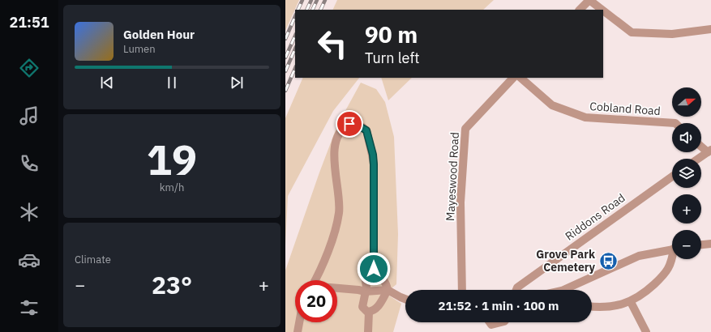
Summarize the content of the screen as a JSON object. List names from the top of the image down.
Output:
{
  "streets": {
    "street": ["Cobland Road", "Mayeswood Road", "Riddons Road"]
  },
  "places": {
    "bus stop": ["Grove Park Cemetery"]
  },
  "north": "right",
  "page": {
    "tabs": "21:51",
    "turn": ["90 m", "Turn left"],
    "song": ["Golden Hour", "Lumen"],
    "map_buttons": ["+", "−"],
    "tile": [
      ["19", "km/h"],
      "Climate"
    ],
    "heat": ["−", "23°", "+"],
    "limit": "20",
    "trip": "21:52 · 1 min · 100 m"
  }
}
